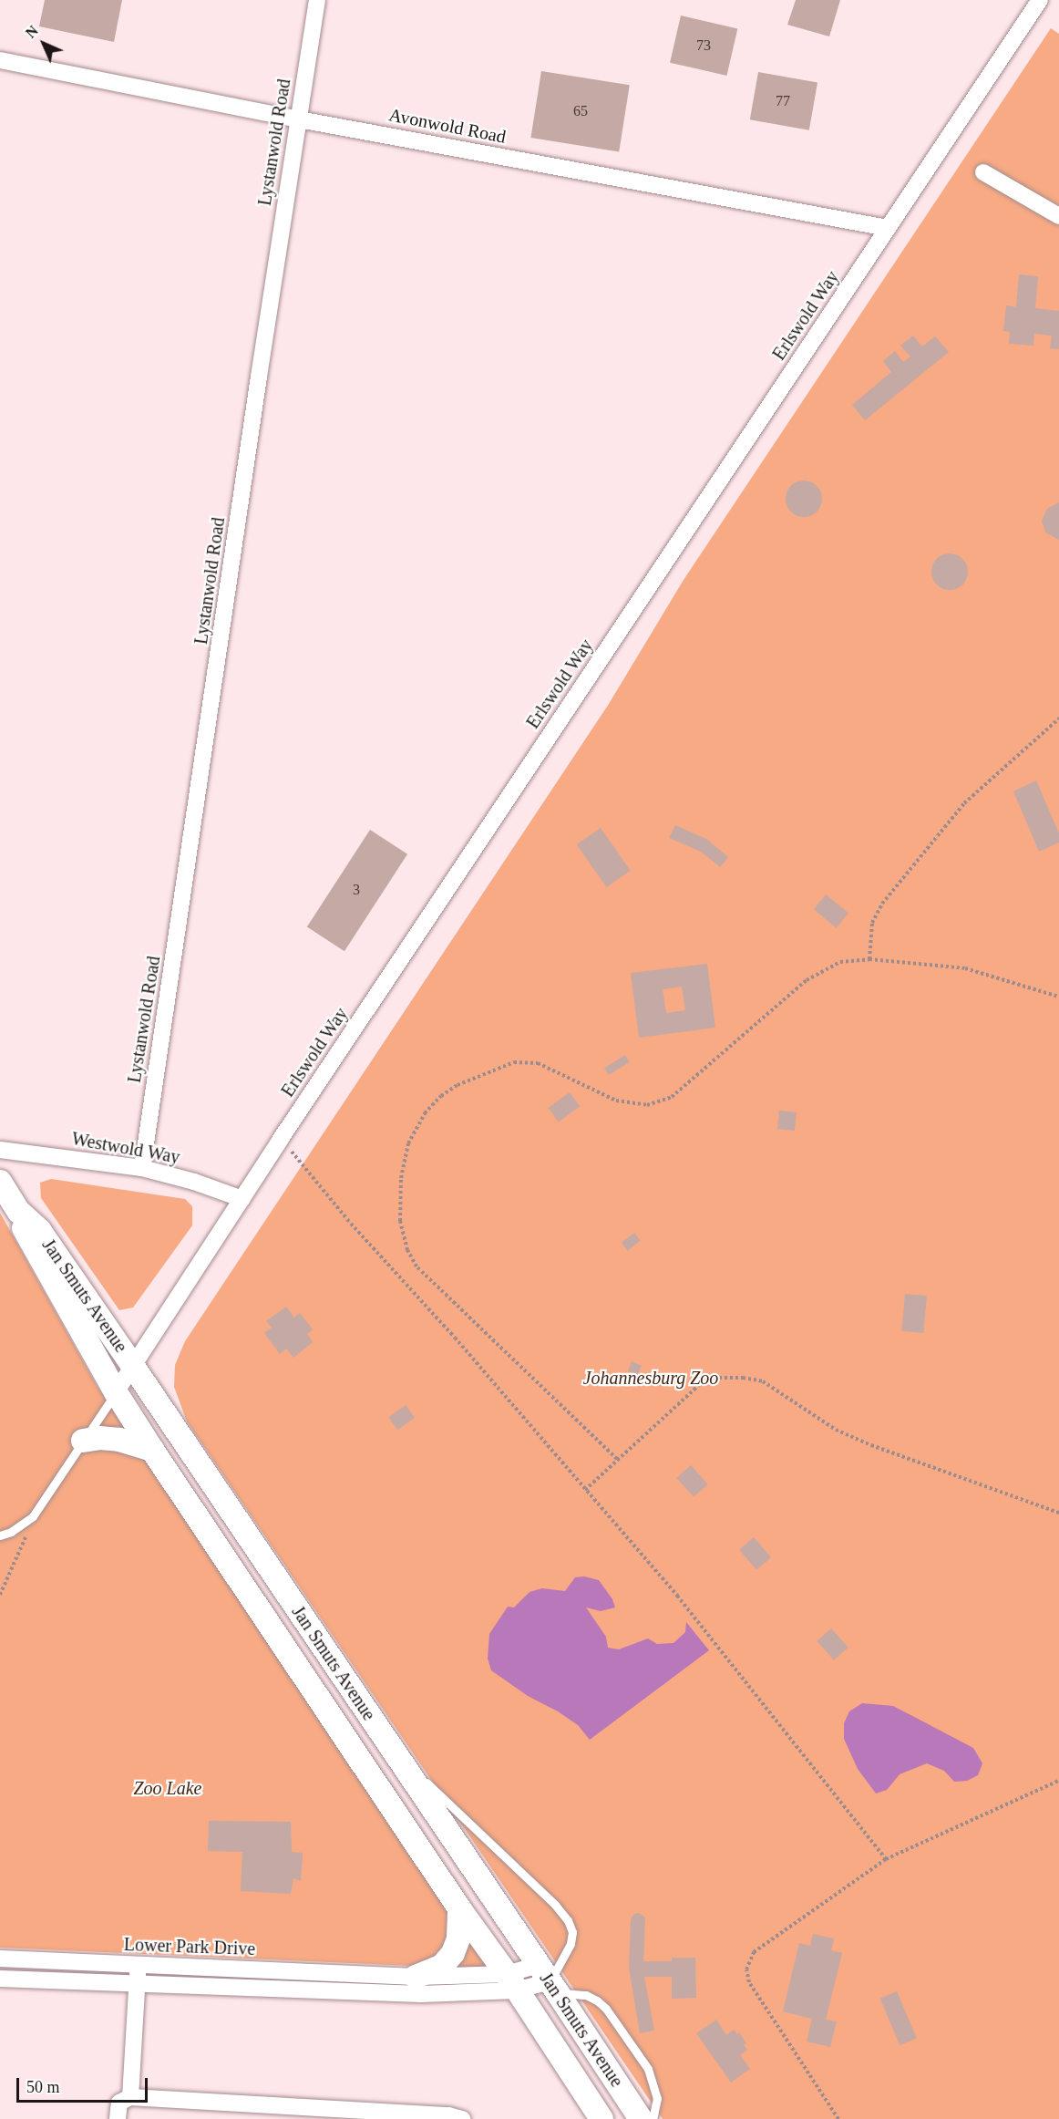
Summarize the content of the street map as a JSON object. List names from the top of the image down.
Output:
{
  "streets": {
    "main road": ["Jan Smuts Avenue"],
    "street": [
      "Avonwold Road",
      "Lystanwold Road",
      "Erlswold Way",
      "Westwold Way",
      "Lower Park Drive"
    ]
  },
  "crossings": [
    ["Avonwold Road", "Lystanwold Road"],
    ["Avonwold Road", "Erlswold Way"],
    ["Lystanwold Road", "Westwold Way"],
    ["Erlswold Way", "Westwold Way"],
    ["Erlswold Way", "Jan Smuts Avenue"],
    ["Jan Smuts Avenue", "Lower Park Drive"]
  ],
  "parks": ["Johannesburg Zoo", "Zoo Lake"],
  "house_numbers": [
    "73",
    "77",
    "65",
    "3"
  ],
  "scale_bar": "50 m",
  "north": "top left"
}
